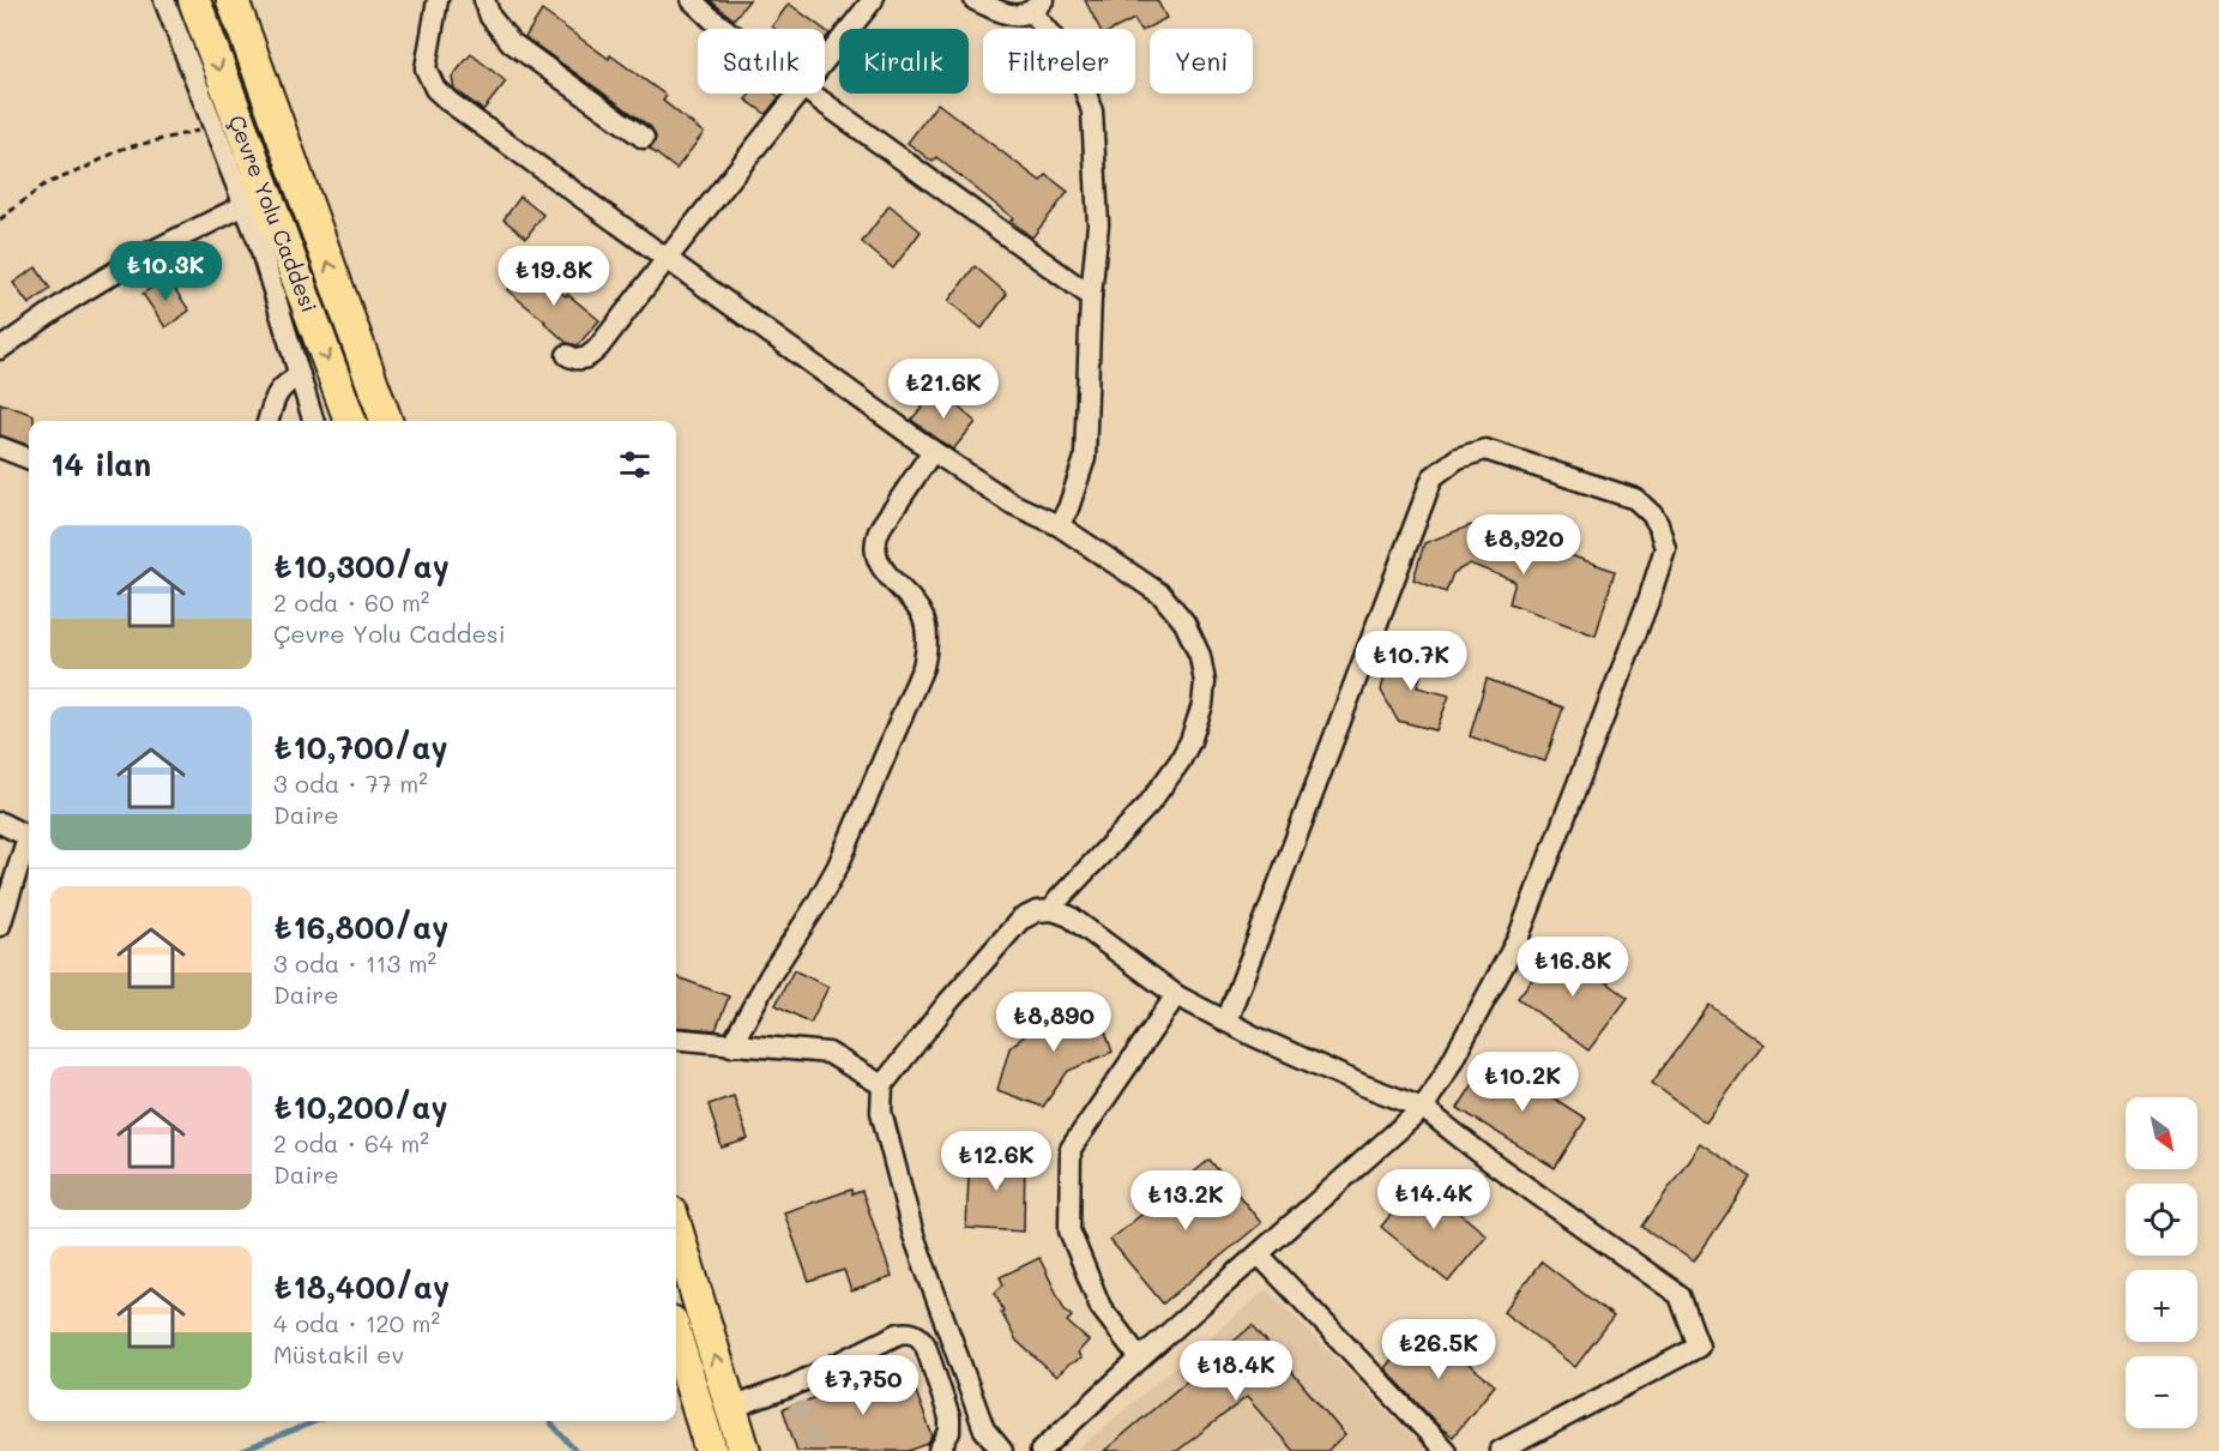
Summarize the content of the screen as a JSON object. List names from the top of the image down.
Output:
{
  "streets": {
    "highway": ["Çevre Yolu Caddesi"]
  },
  "north": "bottom right",
  "page": {
    "chip": [
      "Satılık",
      "Kiralık",
      "Filtreler",
      "Yeni"
    ],
    "price": [
      "₺10.3K",
      "₺19.8K",
      "₺21.6K",
      "₺8,920",
      "₺10.7K",
      "₺16.8K",
      "₺8,890",
      "₺10.2K",
      "₺12.6K",
      "₺14.4K",
      "₺13.2K",
      "₺26.5K",
      "₺18.4K",
      "₺7,750"
    ],
    "heading": "14 ilan",
    "list": [
      {
        "name": "₺10,300/ay",
        "note": "2 oda · 60 m² · Çevre Yolu Caddesi"
      },
      {
        "name": "₺10,700/ay",
        "note": "3 oda · 77 m² · Daire"
      },
      {
        "name": "₺16,800/ay",
        "note": "3 oda · 113 m² · Daire"
      },
      {
        "name": "₺10,200/ay",
        "note": "2 oda · 64 m² · Daire"
      },
      {
        "name": "₺18,400/ay",
        "note": "4 oda · 120 m² · Müstakil ev"
      }
    ],
    "map_buttons": ["+", "−"]
  }
}
